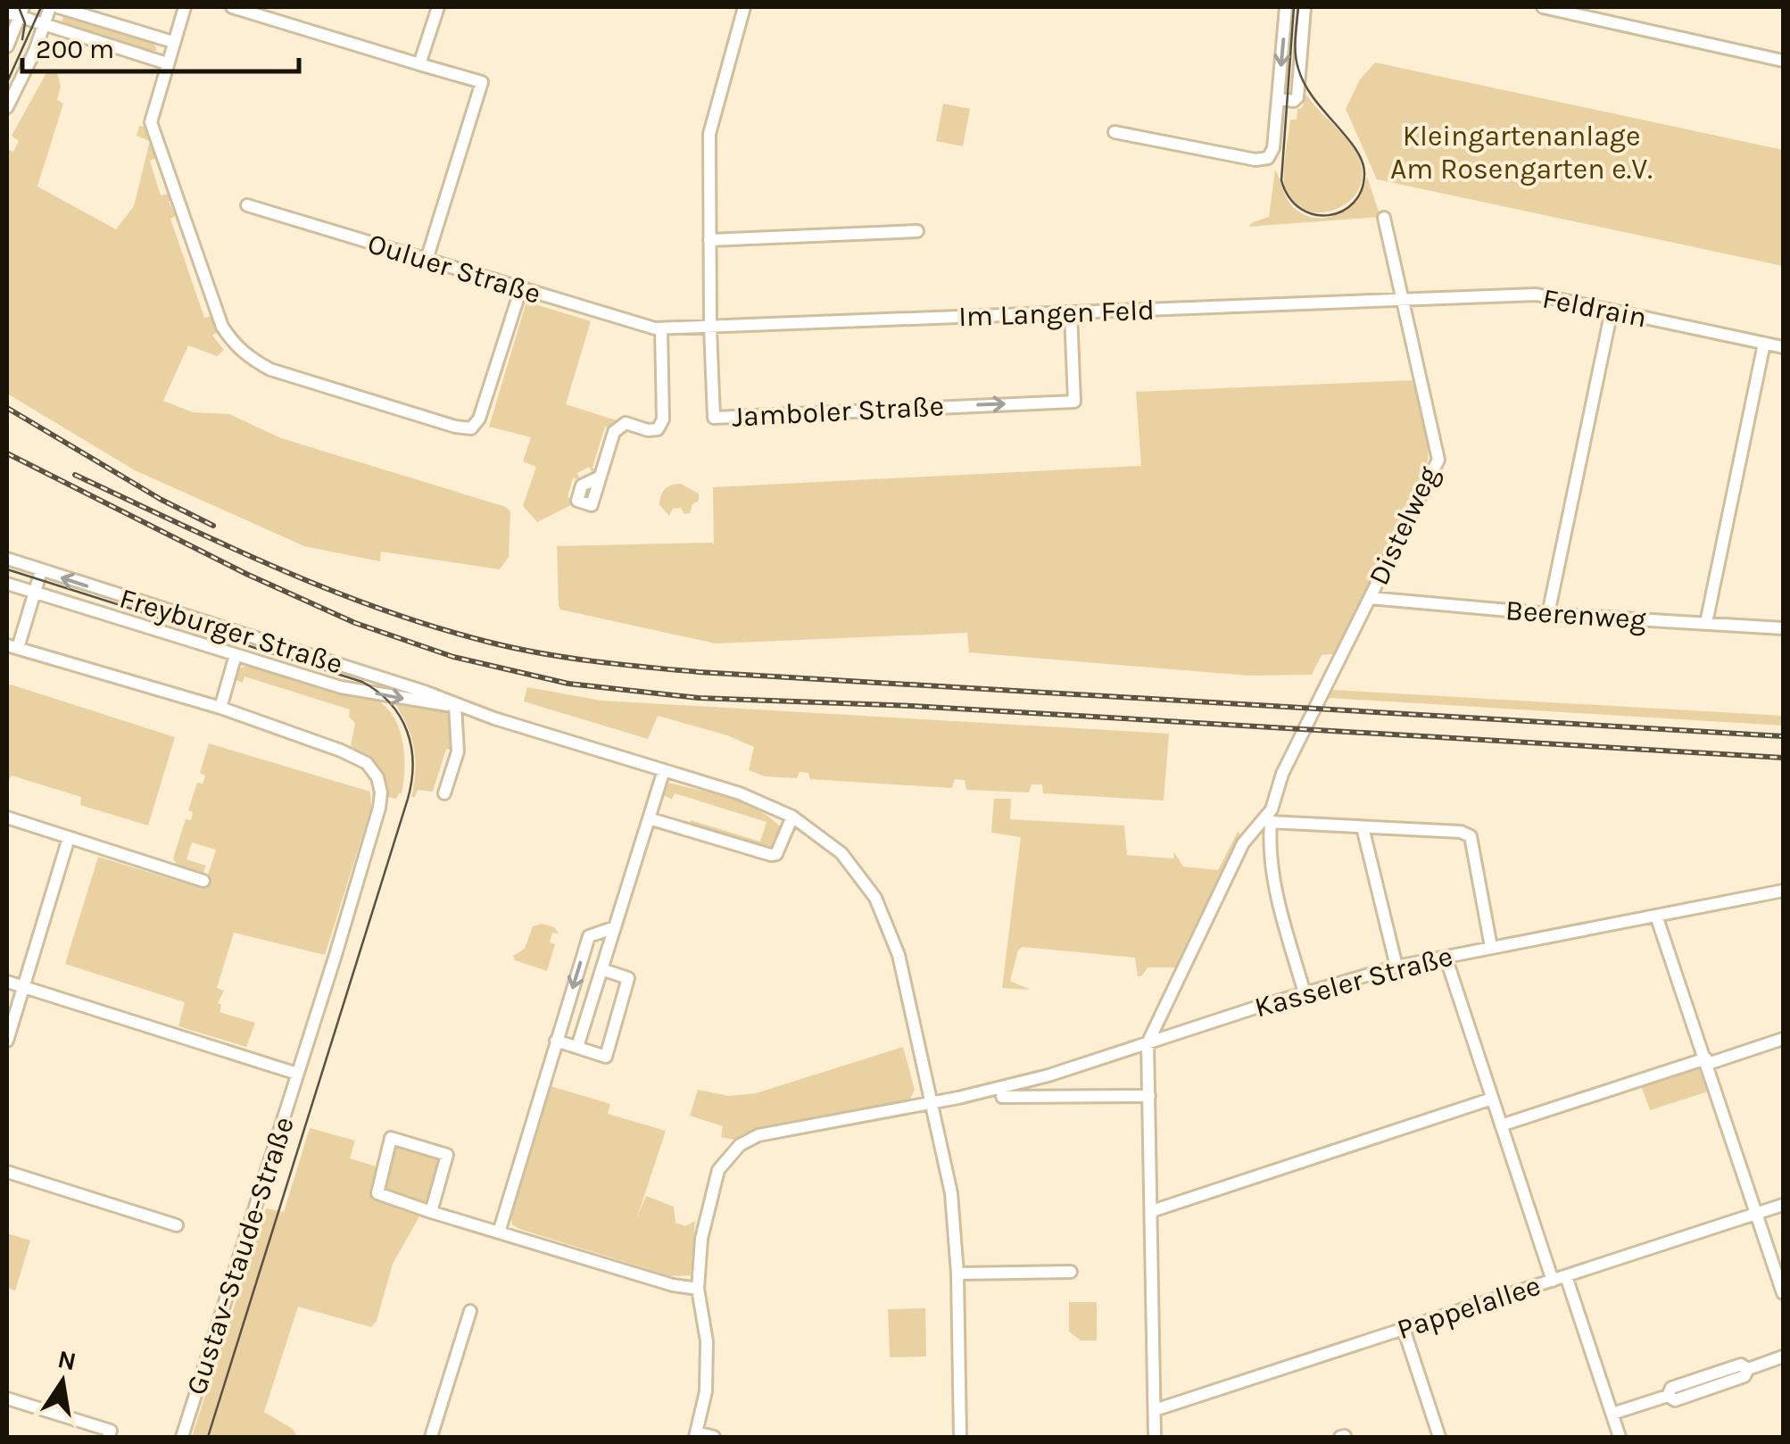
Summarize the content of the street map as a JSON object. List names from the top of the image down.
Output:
{
  "streets": {
    "street": [
      "Ouluer Straße",
      "Feldrain",
      "Im Langen Feld",
      "Jamboler Straße",
      "Distelweg",
      "Beerenweg",
      "Freyburger Straße",
      "Kasseler Straße",
      "Gustav-Staude-Straße",
      "Pappelallee"
    ]
  },
  "crossings": [
    ["Ouluer Straße", "Im Langen Feld"],
    ["Ouluer Straße", "Jamboler Straße"],
    ["Feldrain", "Im Langen Feld"],
    ["Feldrain", "Distelweg"],
    ["Im Langen Feld", "Jamboler Straße"],
    ["Im Langen Feld", "Distelweg"],
    ["Distelweg", "Beerenweg"],
    ["Freyburger Straße", "Kasseler Straße"]
  ],
  "parks": ["Kleingartenanlage Am Rosengarten e.V."],
  "scale_bar": "200 m",
  "north": "top"
}
